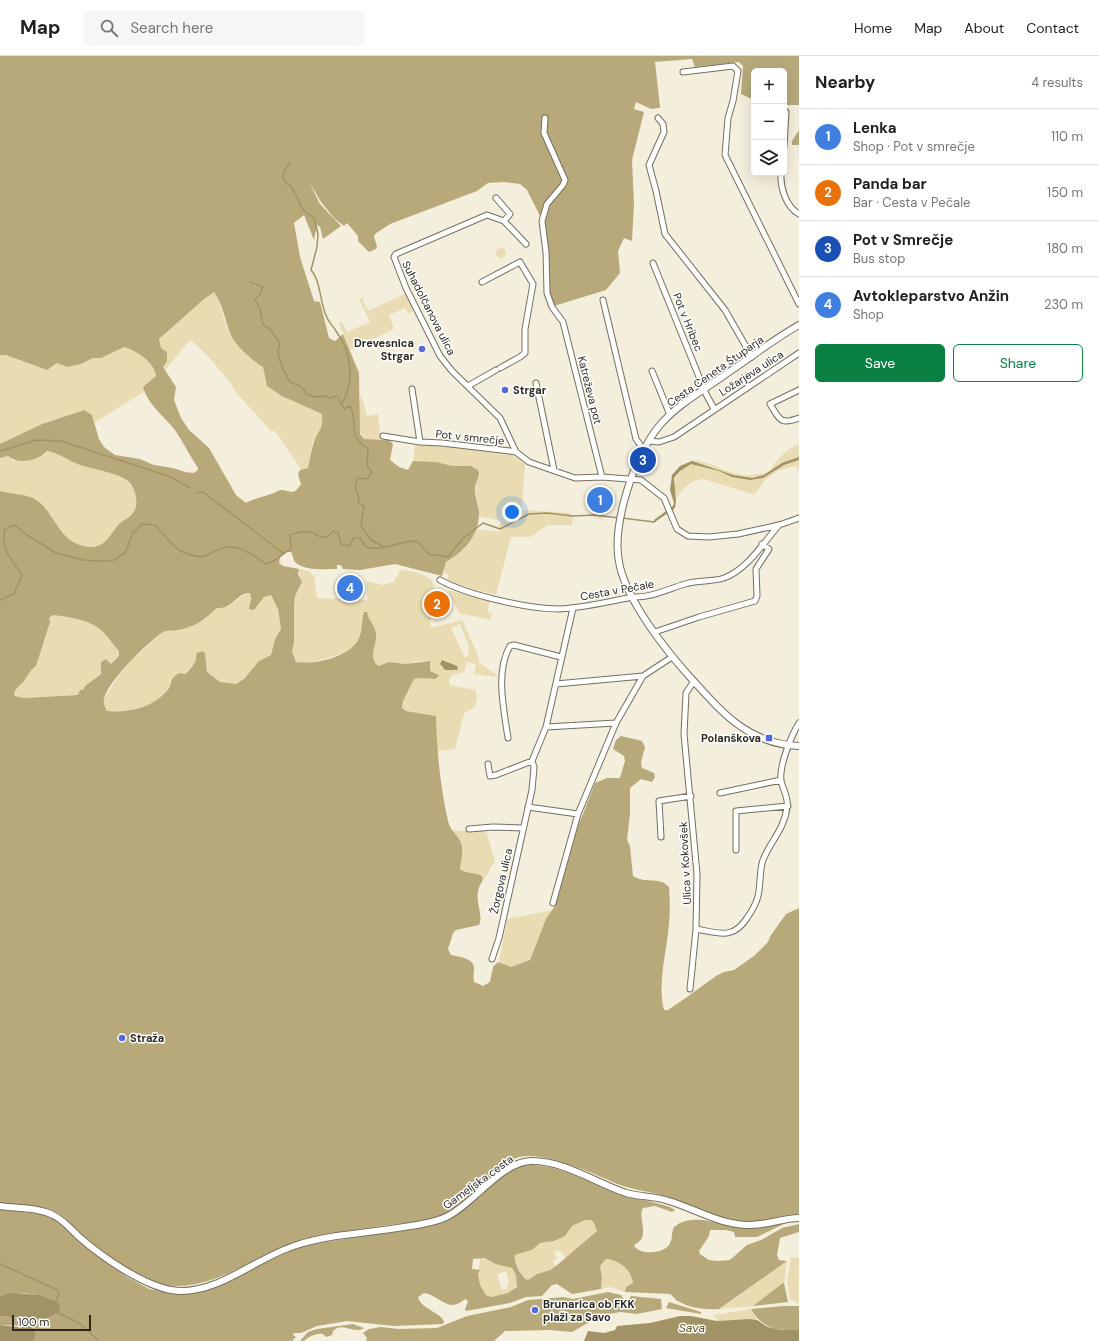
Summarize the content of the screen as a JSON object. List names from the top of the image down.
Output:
{
  "streets": {
    "street": [
      "Suhadolčanova ulica",
      "Pot v Hribec",
      "Cesta Ceneta Štuparja",
      "Ložarjeva ulica",
      "Katreževa pot",
      "Pot v smrečje",
      "Cesta v Pečale",
      "Ulica v Kokovšek",
      "Žorgova ulica",
      "Gameljska cesta"
    ]
  },
  "crossings": [
    ["Suhadolčanova ulica", "Pot v smrečje"],
    ["Pot v Hribec", "Cesta Ceneta Štuparja"],
    ["Pot v Hribec", "Ložarjeva ulica"],
    ["Cesta Ceneta Štuparja", "Pot v smrečje"],
    ["Cesta Ceneta Štuparja", "Cesta v Pečale"],
    ["Cesta Ceneta Štuparja", "Ulica v Kokovšek"],
    ["Katreževa pot", "Pot v smrečje"],
    ["Cesta v Pečale", "Žorgova ulica"]
  ],
  "water": ["Sava"],
  "places": {
    "other": [
      "Drevesnica Strgar",
      "Strgar",
      "Straža",
      "Brunarica ob FKK plaži za Savo"
    ],
    "transit": ["Polanškova"]
  },
  "scale_bar": "100 m",
  "page": {
    "header": "Map",
    "search": "Search here",
    "nav": [
      "Home",
      "Map",
      "About",
      "Contact"
    ],
    "heading": ["Nearby", "4 results"],
    "map_buttons": ["+", "−"],
    "list": [
      {
        "mark": "1",
        "name": "Lenka",
        "note": "Shop · Pot v smrečje",
        "value": "110 m"
      },
      {
        "mark": "2",
        "name": "Panda bar",
        "note": "Bar · Cesta v Pečale",
        "value": "150 m"
      },
      {
        "mark": "3",
        "name": "Pot v Smrečje",
        "note": "Bus stop",
        "value": "180 m"
      },
      {
        "mark": "4",
        "name": "Avtokleparstvo Anžin",
        "note": "Shop",
        "value": "230 m"
      }
    ],
    "buttons": ["Save", "Share"],
    "pins": [
      "3",
      "1",
      "4",
      "2"
    ],
    "scale": "100 m"
  }
}
